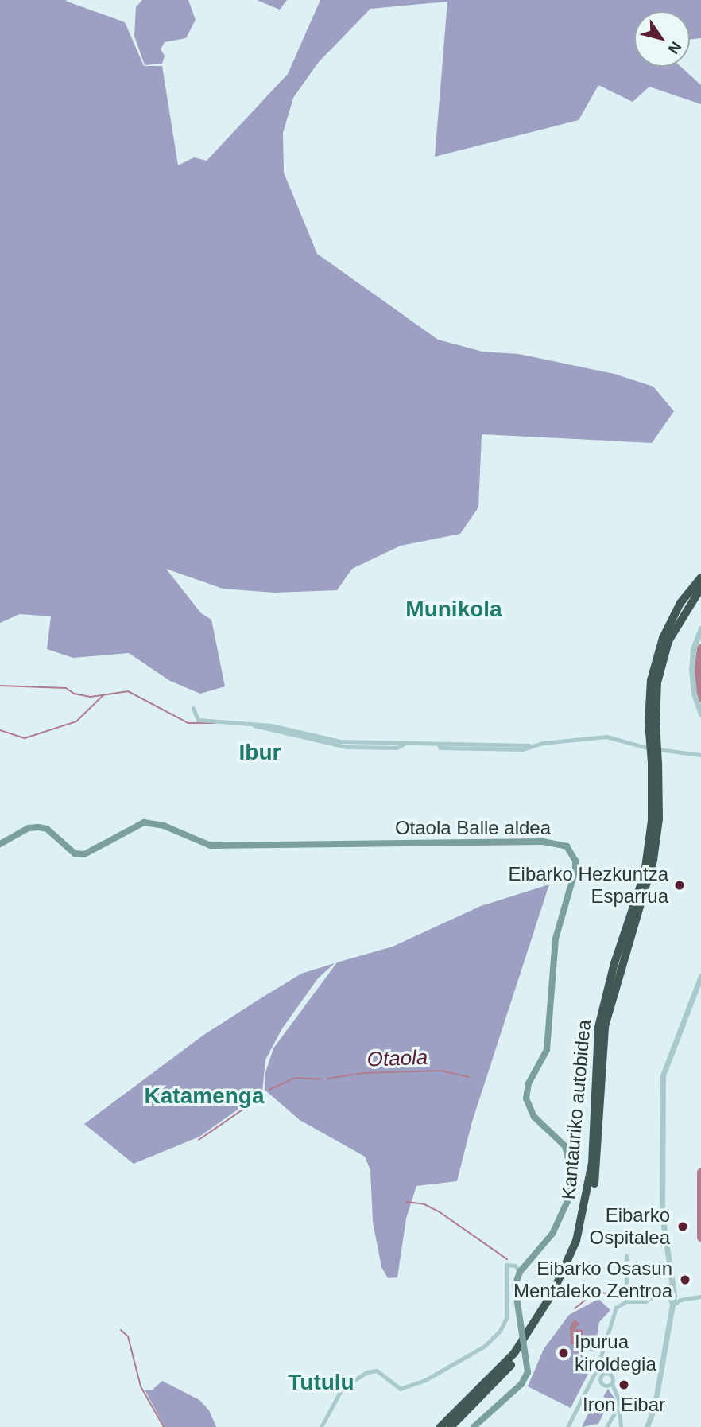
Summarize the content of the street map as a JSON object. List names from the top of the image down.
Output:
{
  "streets": {
    "highway": ["Kantauriko autobidea"],
    "main road": ["Otaola Balle aldea"]
  },
  "districts": [
    "Munikola",
    "Ibur",
    "Katamenga",
    "Tutulu"
  ],
  "water": ["Otaola"],
  "places": [
    "Eibarko Hezkuntza Esparrua",
    "Eibarko Ospitalea",
    "Eibarko Osasun Mentaleko Zentroa",
    "Ipurua kiroldegia",
    "Iron Eibar"
  ],
  "north": "bottom right"
}
